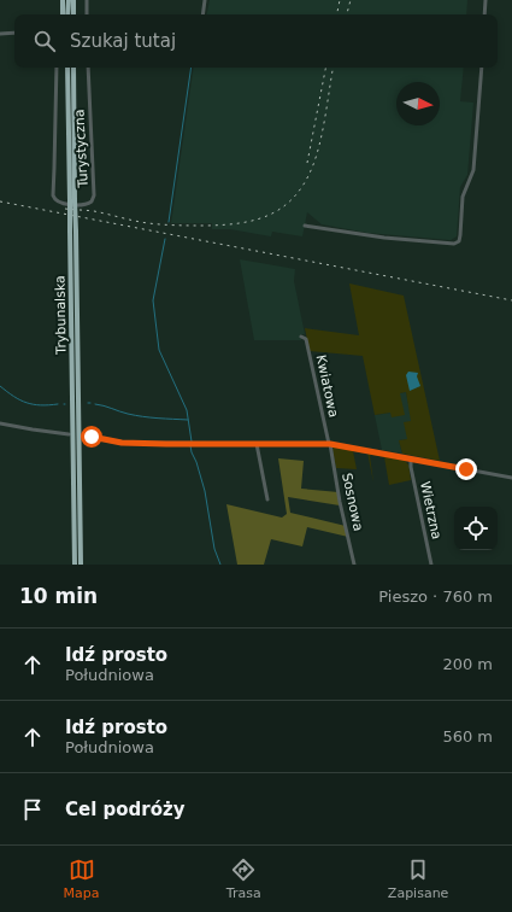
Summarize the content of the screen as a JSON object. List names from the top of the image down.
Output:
{
  "streets": {
    "highway": ["Trybunalska"],
    "street": [
      "Turystyczna",
      "Kwiatowa",
      "Sosnowa",
      "Wietrzna"
    ]
  },
  "crossings": [
    ["Kwiatowa", "Sosnowa"]
  ],
  "north": "right",
  "page": {
    "search": "Szukaj tutaj",
    "heading": ["10 min", "Pieszo · 760 m"],
    "list": [
      ["Idź prosto", "Południowa", "200 m"],
      ["Idź prosto", "Południowa", "560 m"],
      "Cel podróży"
    ],
    "nav": ["Mapa", "Trasa", "Zapisane"]
  }
}
